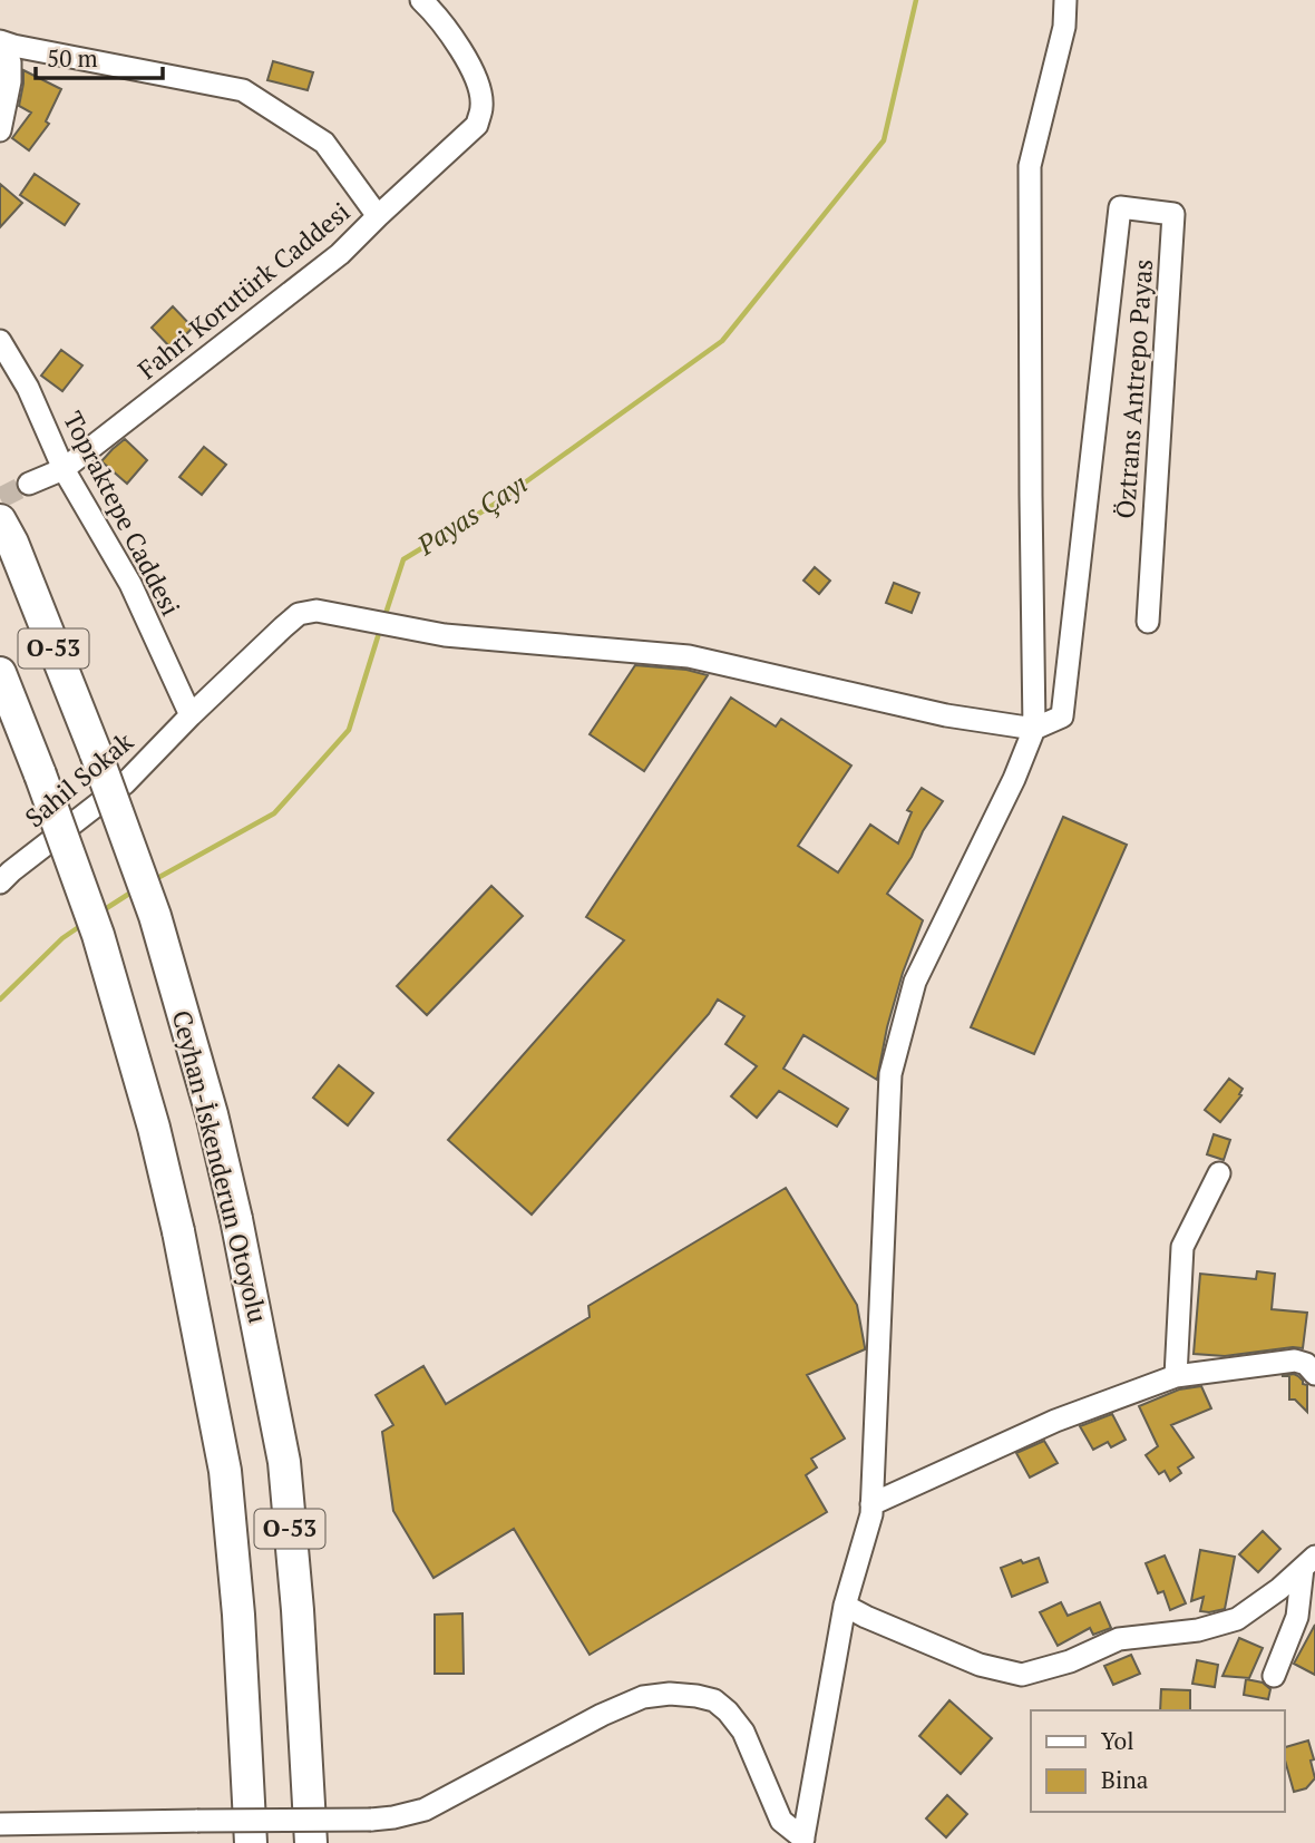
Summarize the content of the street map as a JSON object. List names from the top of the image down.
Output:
{
  "streets": {
    "highway": ["O-53", "Ceyhan-İskenderun Otoyolu"],
    "street": [
      "Fahri Korutürk Caddesi",
      "Öztrans Antrepo Payas",
      "Topraktepe Caddesi",
      "Sahil Sokak"
    ]
  },
  "crossings": [
    ["Fahri Korutürk Caddesi", "Topraktepe Caddesi"],
    ["Öztrans Antrepo Payas", "Sahil Sokak"],
    ["Topraktepe Caddesi", "Sahil Sokak"]
  ],
  "water": ["Payas Çayı"],
  "legend": ["Yol", "Bina"],
  "scale_bar": "50 m"
}
